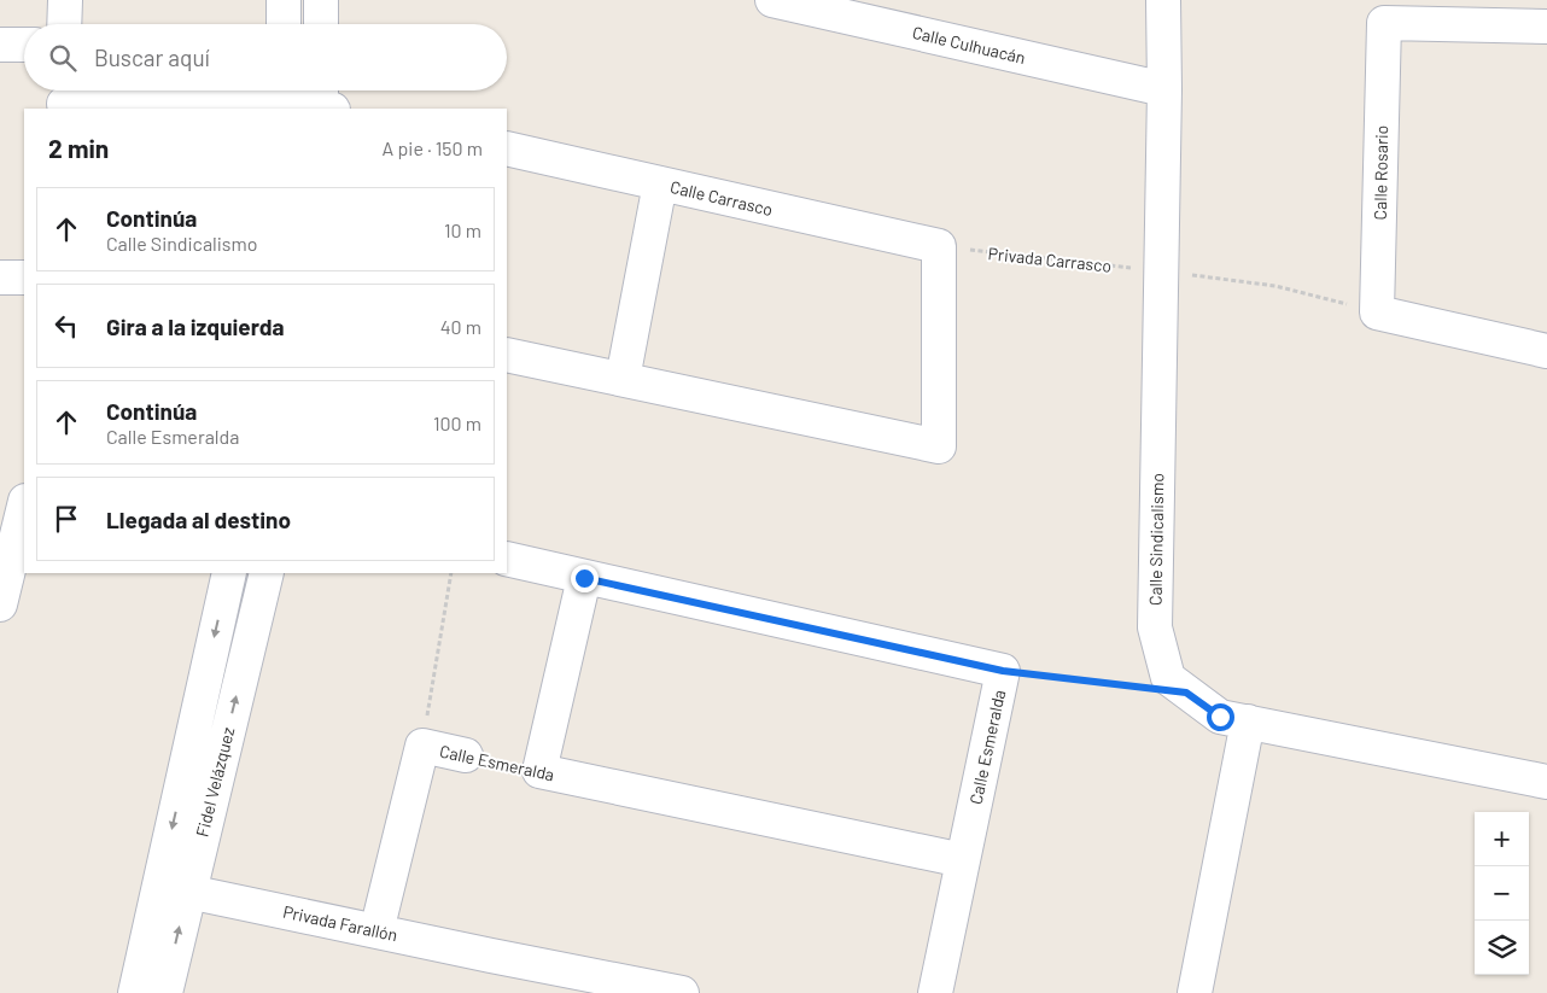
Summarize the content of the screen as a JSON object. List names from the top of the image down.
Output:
{
  "streets": {
    "street": [
      "Calle Culhuacán",
      "Calle Rosario",
      "Calle Carrasco",
      "Calle Sindicalismo",
      "Calle Esmeralda",
      "Fidel Velázquez",
      "Privada Farallón"
    ],
    "path": ["Privada Carrasco"]
  },
  "crossings": [
    ["Calle Culhuacán", "Calle Sindicalismo"],
    ["Calle Rosario", "Privada Carrasco"],
    ["Calle Carrasco", "Privada Carrasco"],
    ["Privada Carrasco", "Calle Sindicalismo"],
    ["Calle Esmeralda", "Privada Farallón"],
    ["Fidel Velázquez", "Privada Farallón"]
  ],
  "page": {
    "search": "Buscar aquí",
    "heading": ["2 min", "A pie · 150 m"],
    "list": [
      ["Continúa", "Calle Sindicalismo", "10 m"],
      ["Gira a la izquierda", "40 m"],
      ["Continúa", "Calle Esmeralda", "100 m"],
      "Llegada al destino"
    ],
    "map_buttons": ["+", "−"]
  }
}
